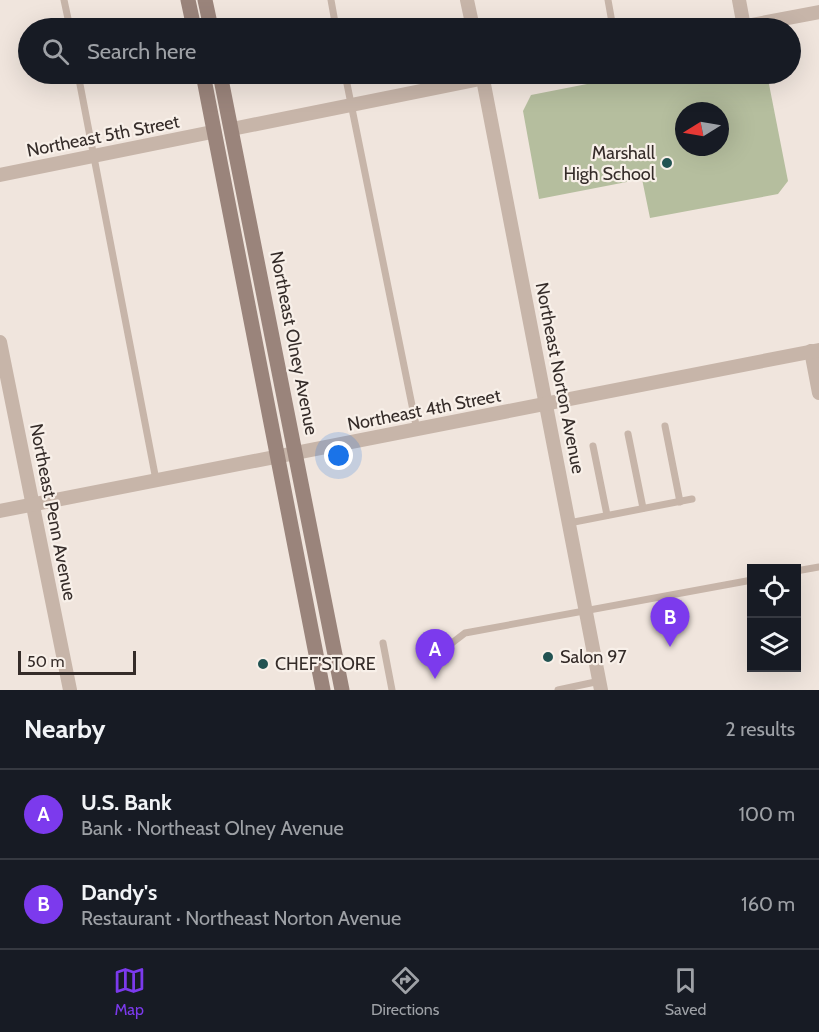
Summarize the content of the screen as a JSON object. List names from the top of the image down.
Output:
{
  "streets": {
    "main road": ["Northeast Olney Avenue"],
    "street": [
      "Northeast 5th Street",
      "Northeast Norton Avenue",
      "Northeast 4th Street",
      "Northeast Penn Avenue"
    ]
  },
  "crossings": [
    ["Northeast Olney Avenue", "Northeast 4th Street"],
    ["Northeast Norton Avenue", "Northeast 4th Street"],
    ["Northeast 4th Street", "Northeast Penn Avenue"]
  ],
  "places": ["Marshall High School", "Salon 97", "CHEF'STORE"],
  "scale_bar": "50 m",
  "north": "left",
  "page": {
    "search": "Search here",
    "pins": ["B", "A"],
    "scale": "50 m",
    "heading": ["Nearby", "2 results"],
    "list": [
      {
        "mark": "A",
        "name": "U.S. Bank",
        "note": "Bank · Northeast Olney Avenue",
        "value": "100 m"
      },
      {
        "mark": "B",
        "name": "Dandy's",
        "note": "Restaurant · Northeast Norton Avenue",
        "value": "160 m"
      }
    ],
    "nav": ["Map", "Directions", "Saved"]
  }
}
